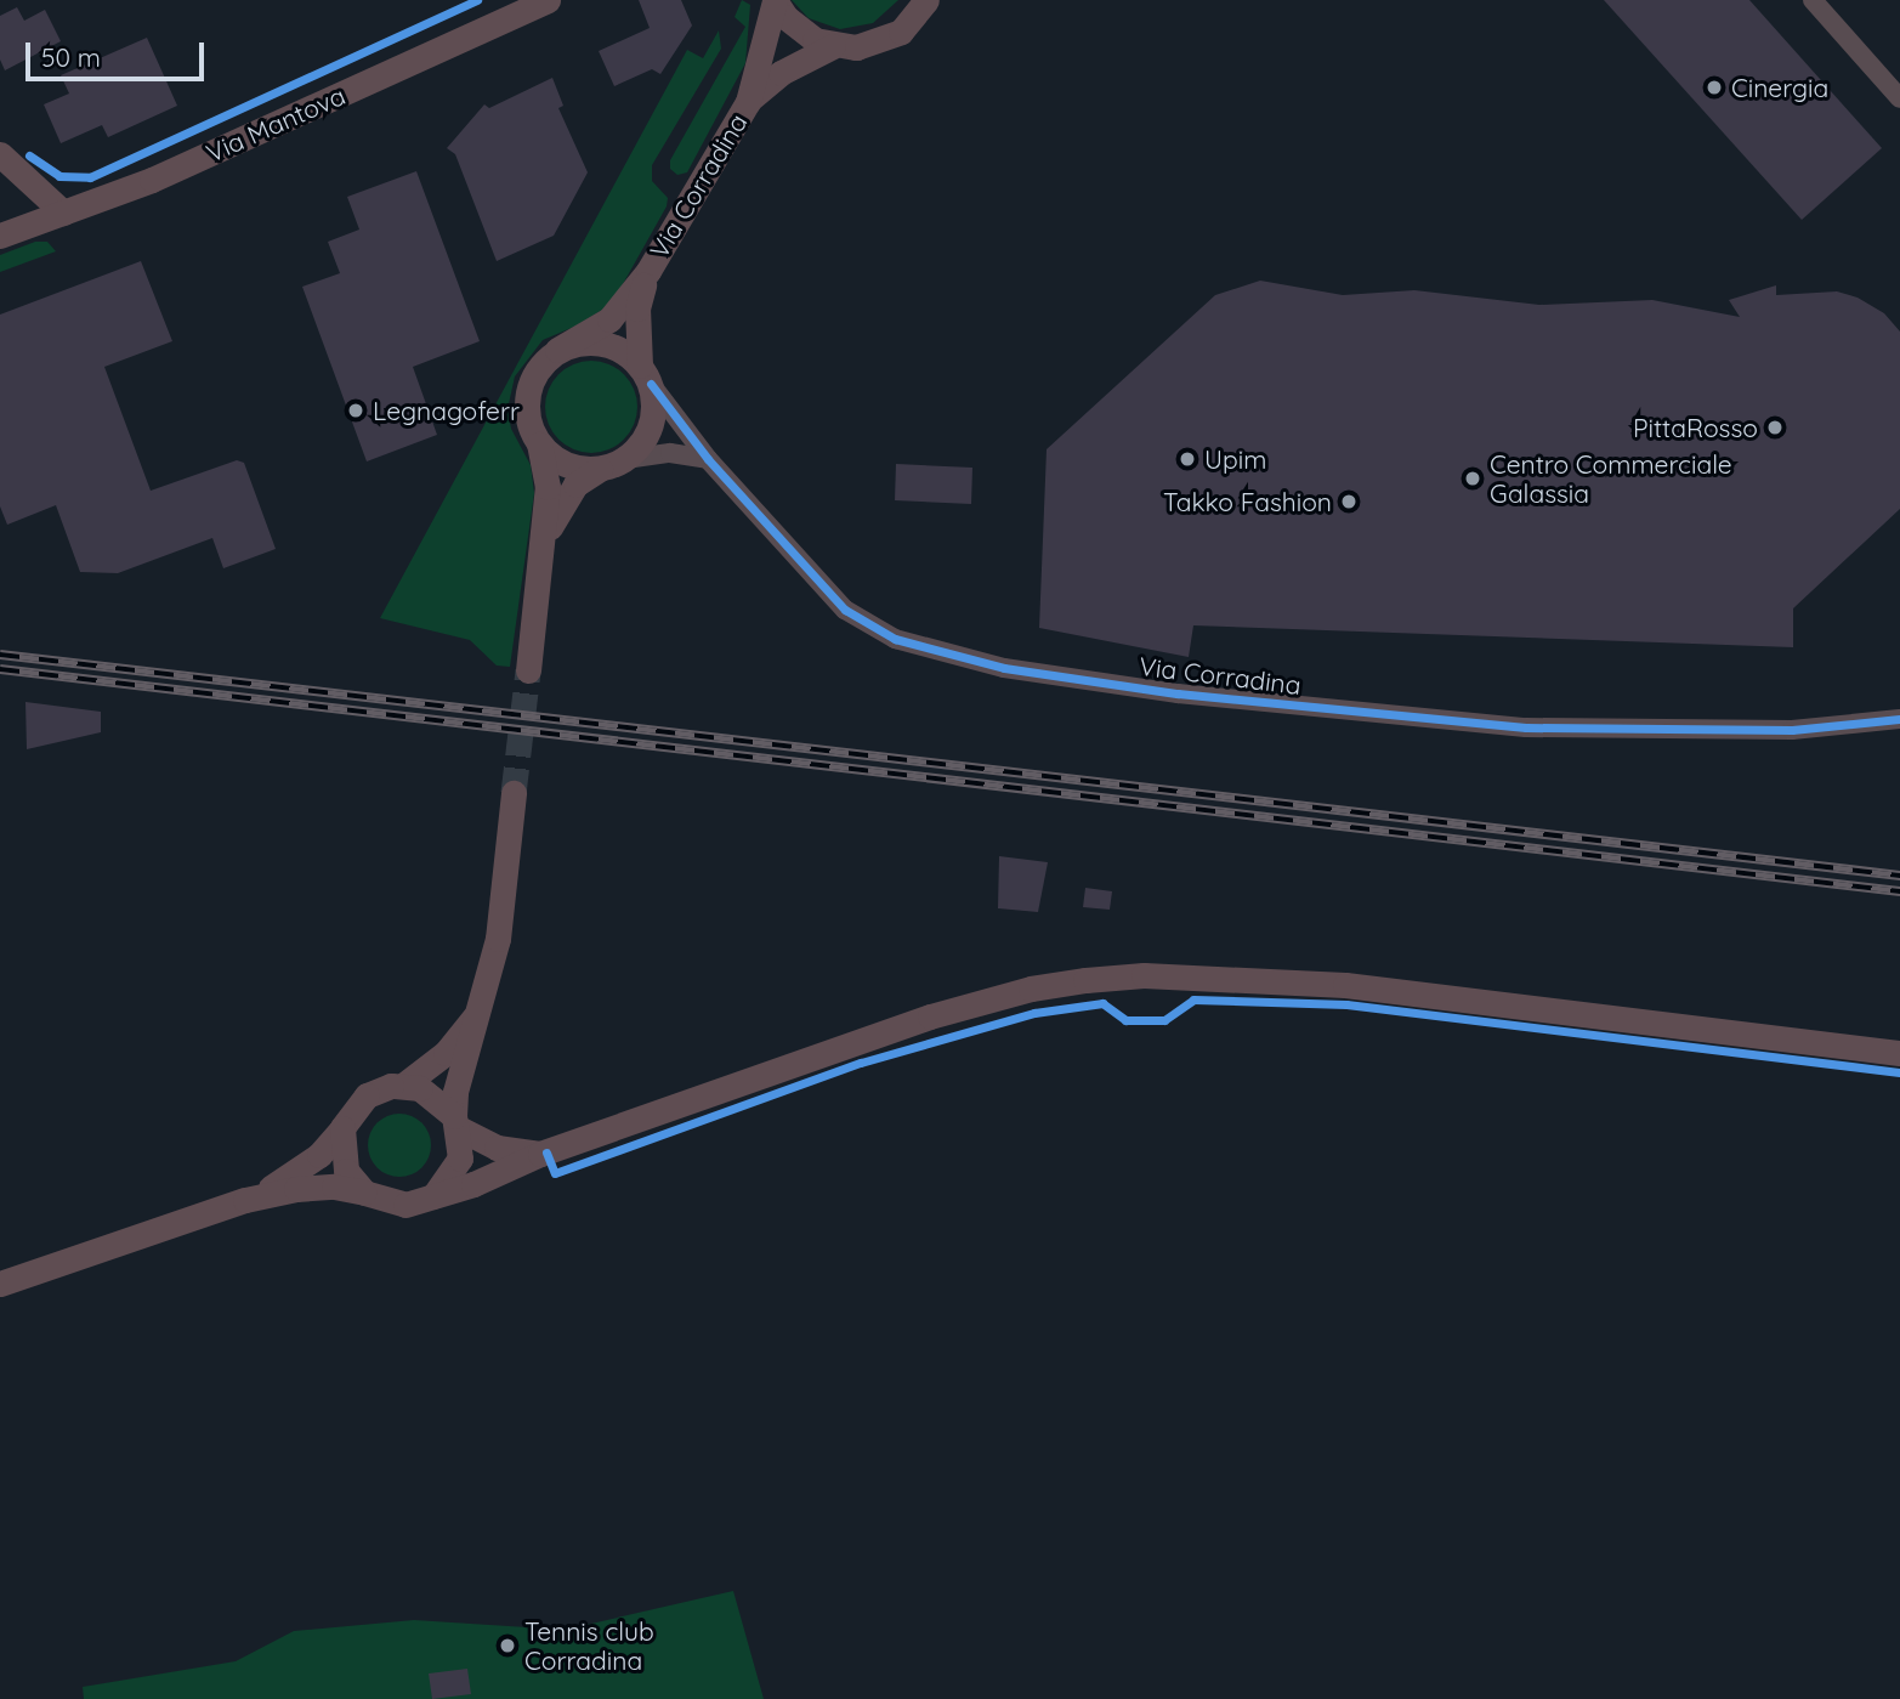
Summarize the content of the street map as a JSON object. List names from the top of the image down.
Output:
{
  "streets": {
    "main road": ["Via Mantova", "Via Corradina"]
  },
  "places": [
    "Cinergia",
    "Legnagoferr",
    "PittaRosso",
    "Upim",
    "Centro Commerciale Galassia",
    "Takko Fashion",
    "Tennis club Corradina"
  ],
  "scale_bar": "50 m"
}
